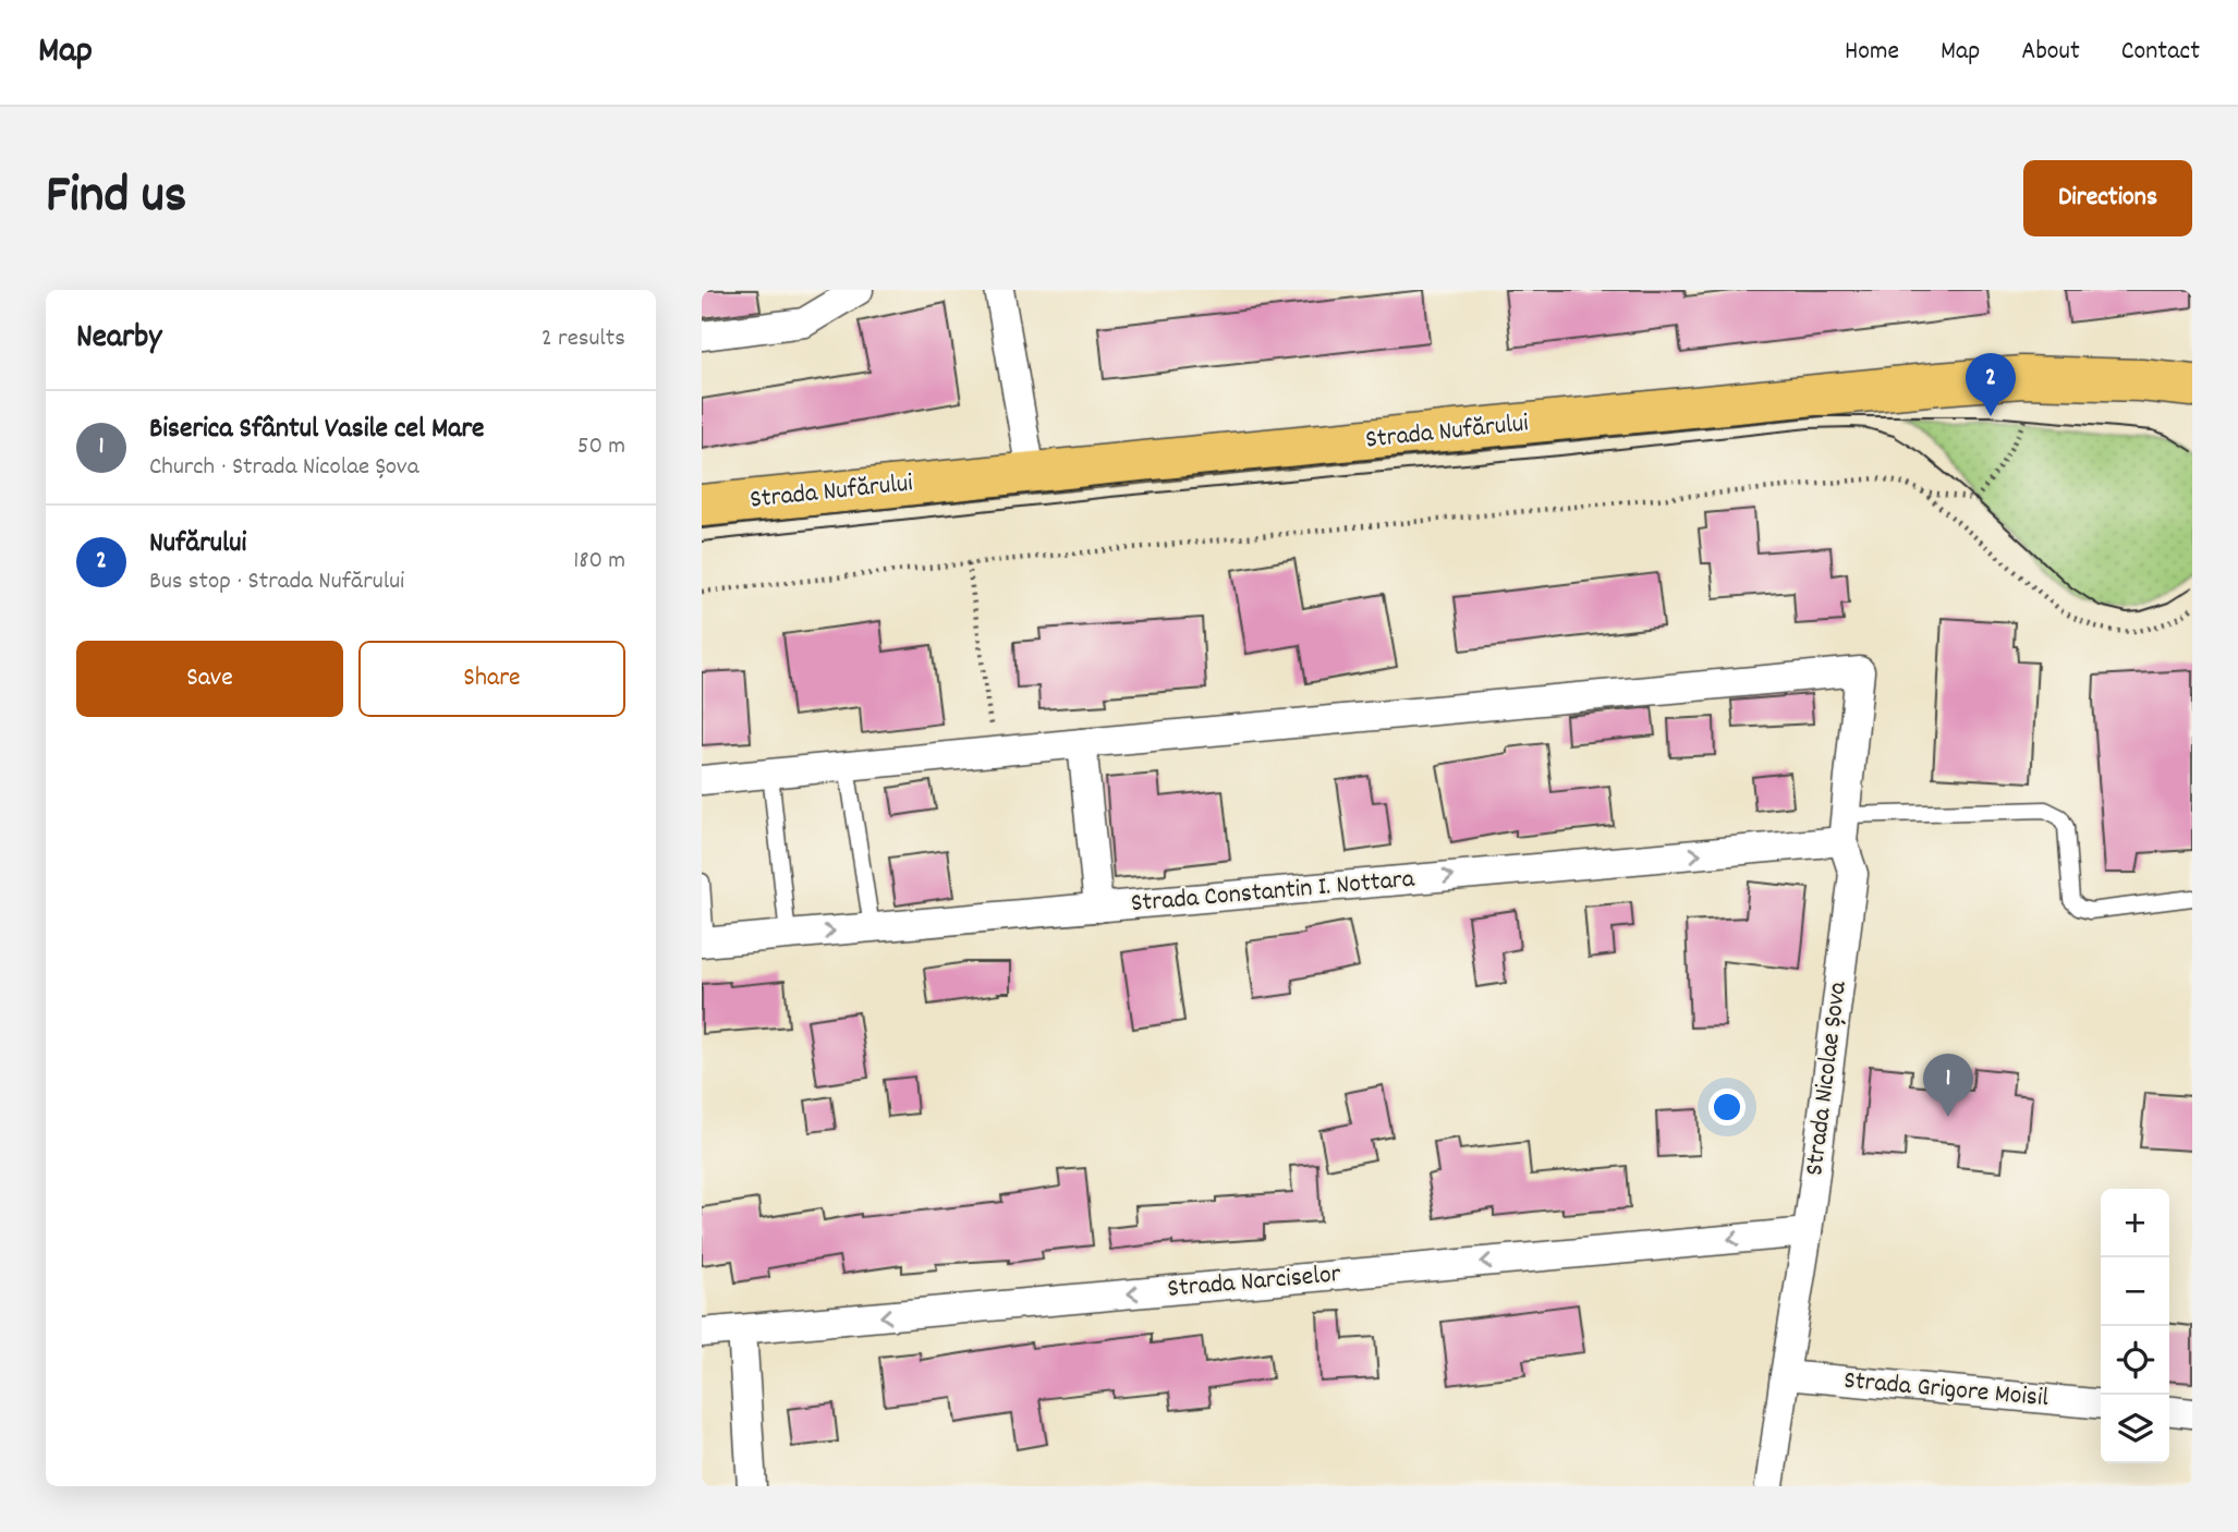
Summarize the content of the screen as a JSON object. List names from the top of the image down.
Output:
{
  "streets": {
    "main road": ["Strada Nufărului"],
    "street": [
      "Strada Constantin I. Nottara",
      "Strada Nicolae Șova",
      "Strada Narciselor",
      "Strada Grigore Moisil"
    ]
  },
  "crossings": [
    ["Strada Constantin I. Nottara", "Strada Nicolae Șova"],
    ["Strada Nicolae Șova", "Strada Narciselor"],
    ["Strada Nicolae Șova", "Strada Grigore Moisil"]
  ],
  "one_way": ["Strada Constantin I. Nottara", "Strada Narciselor"],
  "page": {
    "header": "Map",
    "nav": [
      "Home",
      "Map",
      "About",
      "Contact"
    ],
    "title": "Find us",
    "buttons": [
      "Directions",
      ["Save", "Share"]
    ],
    "heading": ["Nearby", "2 results"],
    "pins": ["2", "1"],
    "list": [
      {
        "mark": "1",
        "name": "Biserica Sfântul Vasile cel Mare",
        "note": "Church · Strada Nicolae Șova",
        "value": "50 m"
      },
      {
        "mark": "2",
        "name": "Nufărului",
        "note": "Bus stop · Strada Nufărului",
        "value": "180 m"
      }
    ],
    "map_buttons": ["+", "−"]
  }
}
